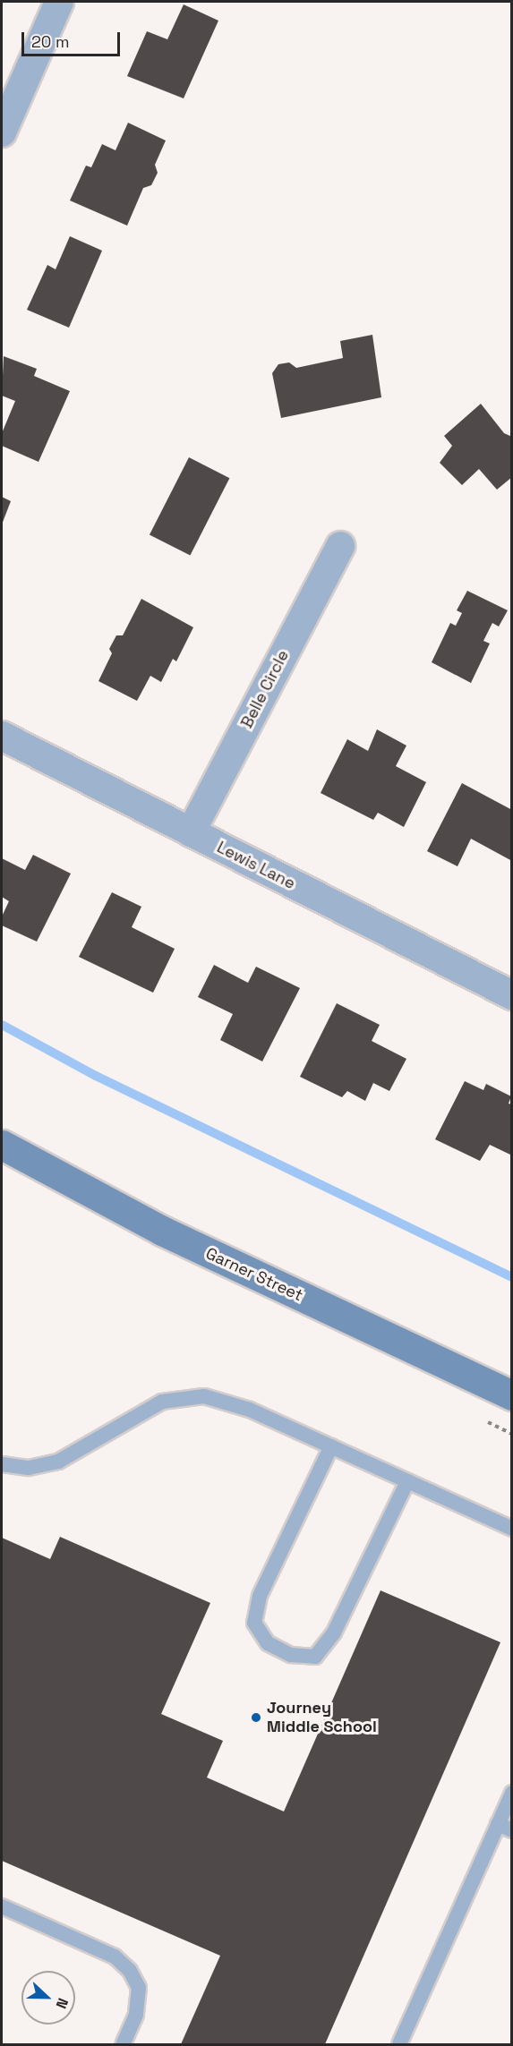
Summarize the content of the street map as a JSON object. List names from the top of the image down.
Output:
{
  "streets": {
    "street": ["Belle Circle", "Lewis Lane", "Garner Street"]
  },
  "crossings": [
    ["Belle Circle", "Lewis Lane"]
  ],
  "places": ["Journey Middle School"],
  "scale_bar": "20 m",
  "north": "right"
}
